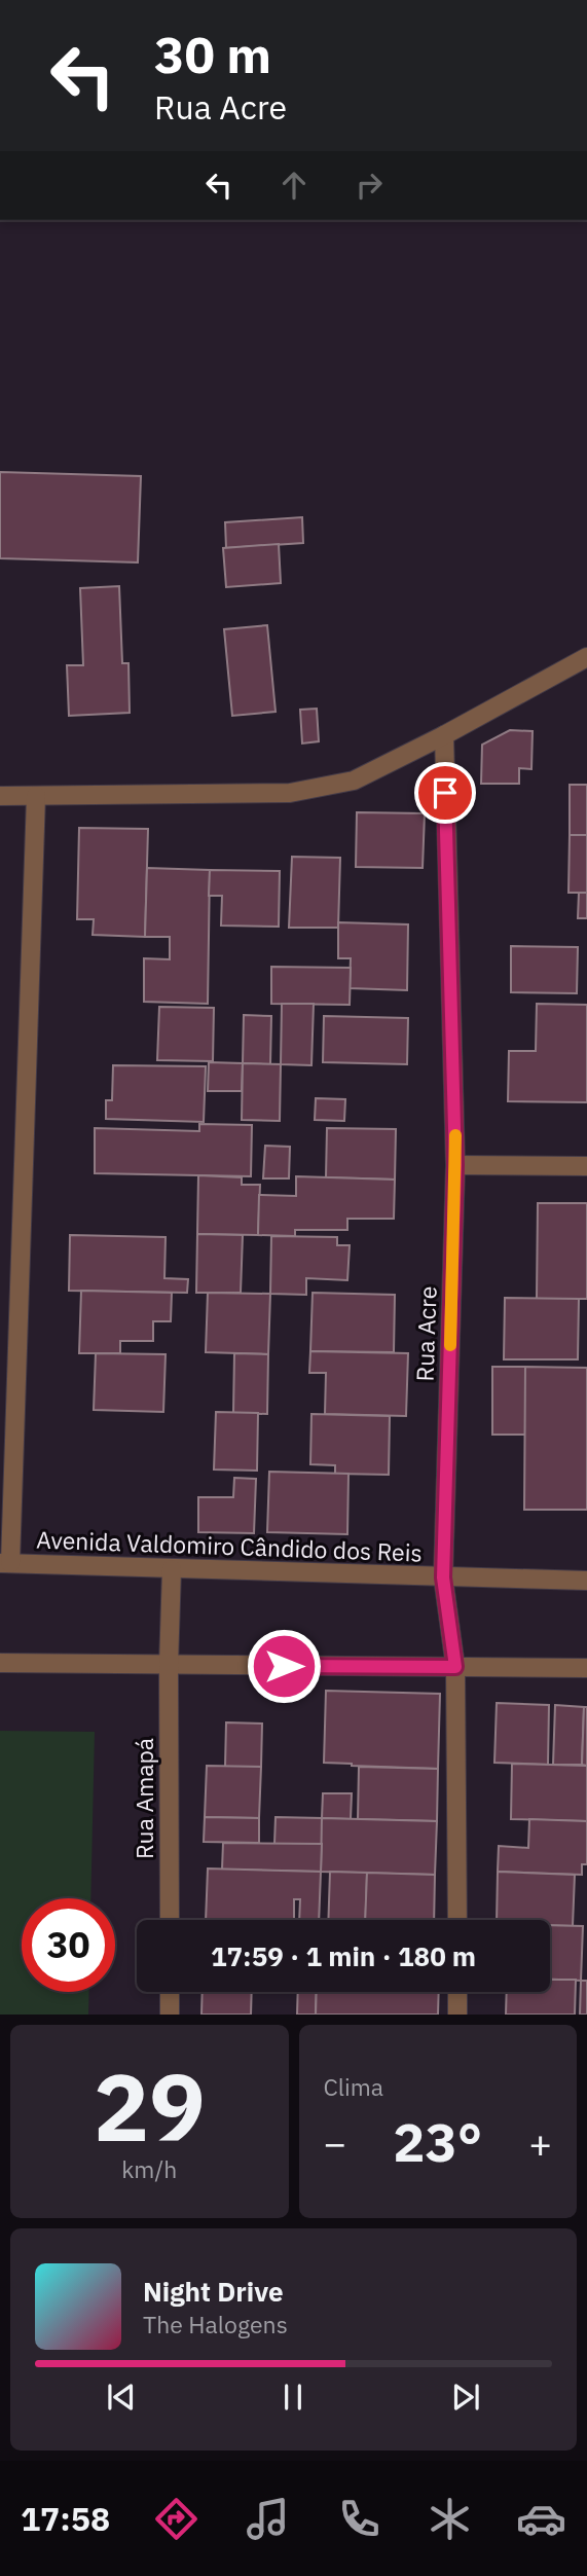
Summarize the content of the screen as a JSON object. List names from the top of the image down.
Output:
{
  "streets": {
    "street": ["Rua Acre", "Avenida Valdomiro Cândido dos Reis", "Rua Amapá"]
  },
  "crossings": [
    ["Rua Acre", "Avenida Valdomiro Cândido dos Reis"],
    ["Avenida Valdomiro Cândido dos Reis", "Rua Amapá"]
  ],
  "page": {
    "turn": ["30 m", "Rua Acre"],
    "limit": "30",
    "trip": "17:59 · 1 min · 180 m",
    "tile": [
      ["29", "km/h"],
      "Clima"
    ],
    "heat": ["−", "23°", "+"],
    "song": ["Night Drive", "The Halogens"],
    "tabs": "17:58"
  }
}
